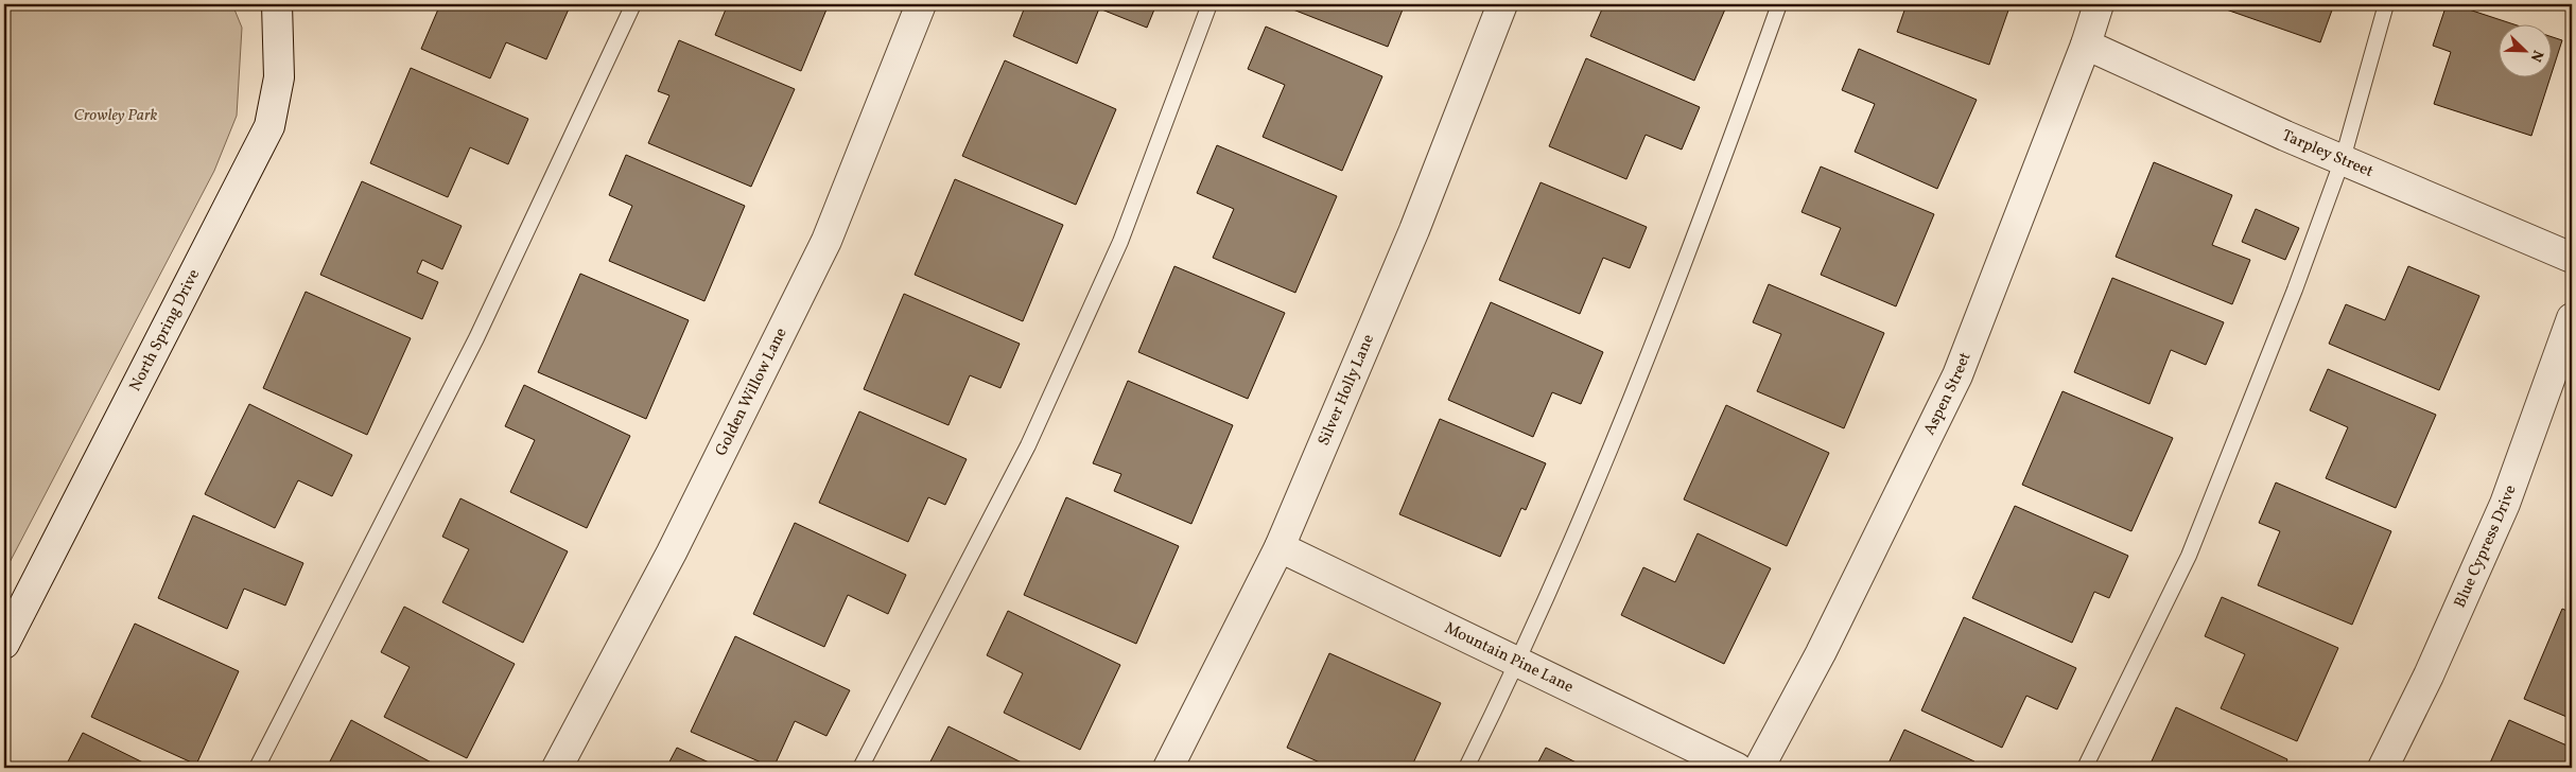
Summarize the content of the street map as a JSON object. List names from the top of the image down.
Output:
{
  "streets": {
    "street": [
      "Tarpley Street",
      "North Spring Drive",
      "Silver Holly Lane",
      "Golden Willow Lane",
      "Aspen Street",
      "Blue Cypress Drive",
      "Mountain Pine Lane"
    ]
  },
  "crossings": [
    ["Tarpley Street", "Aspen Street"],
    ["Silver Holly Lane", "Mountain Pine Lane"]
  ],
  "parks": ["Crowley Park"],
  "north": "bottom right"
}
